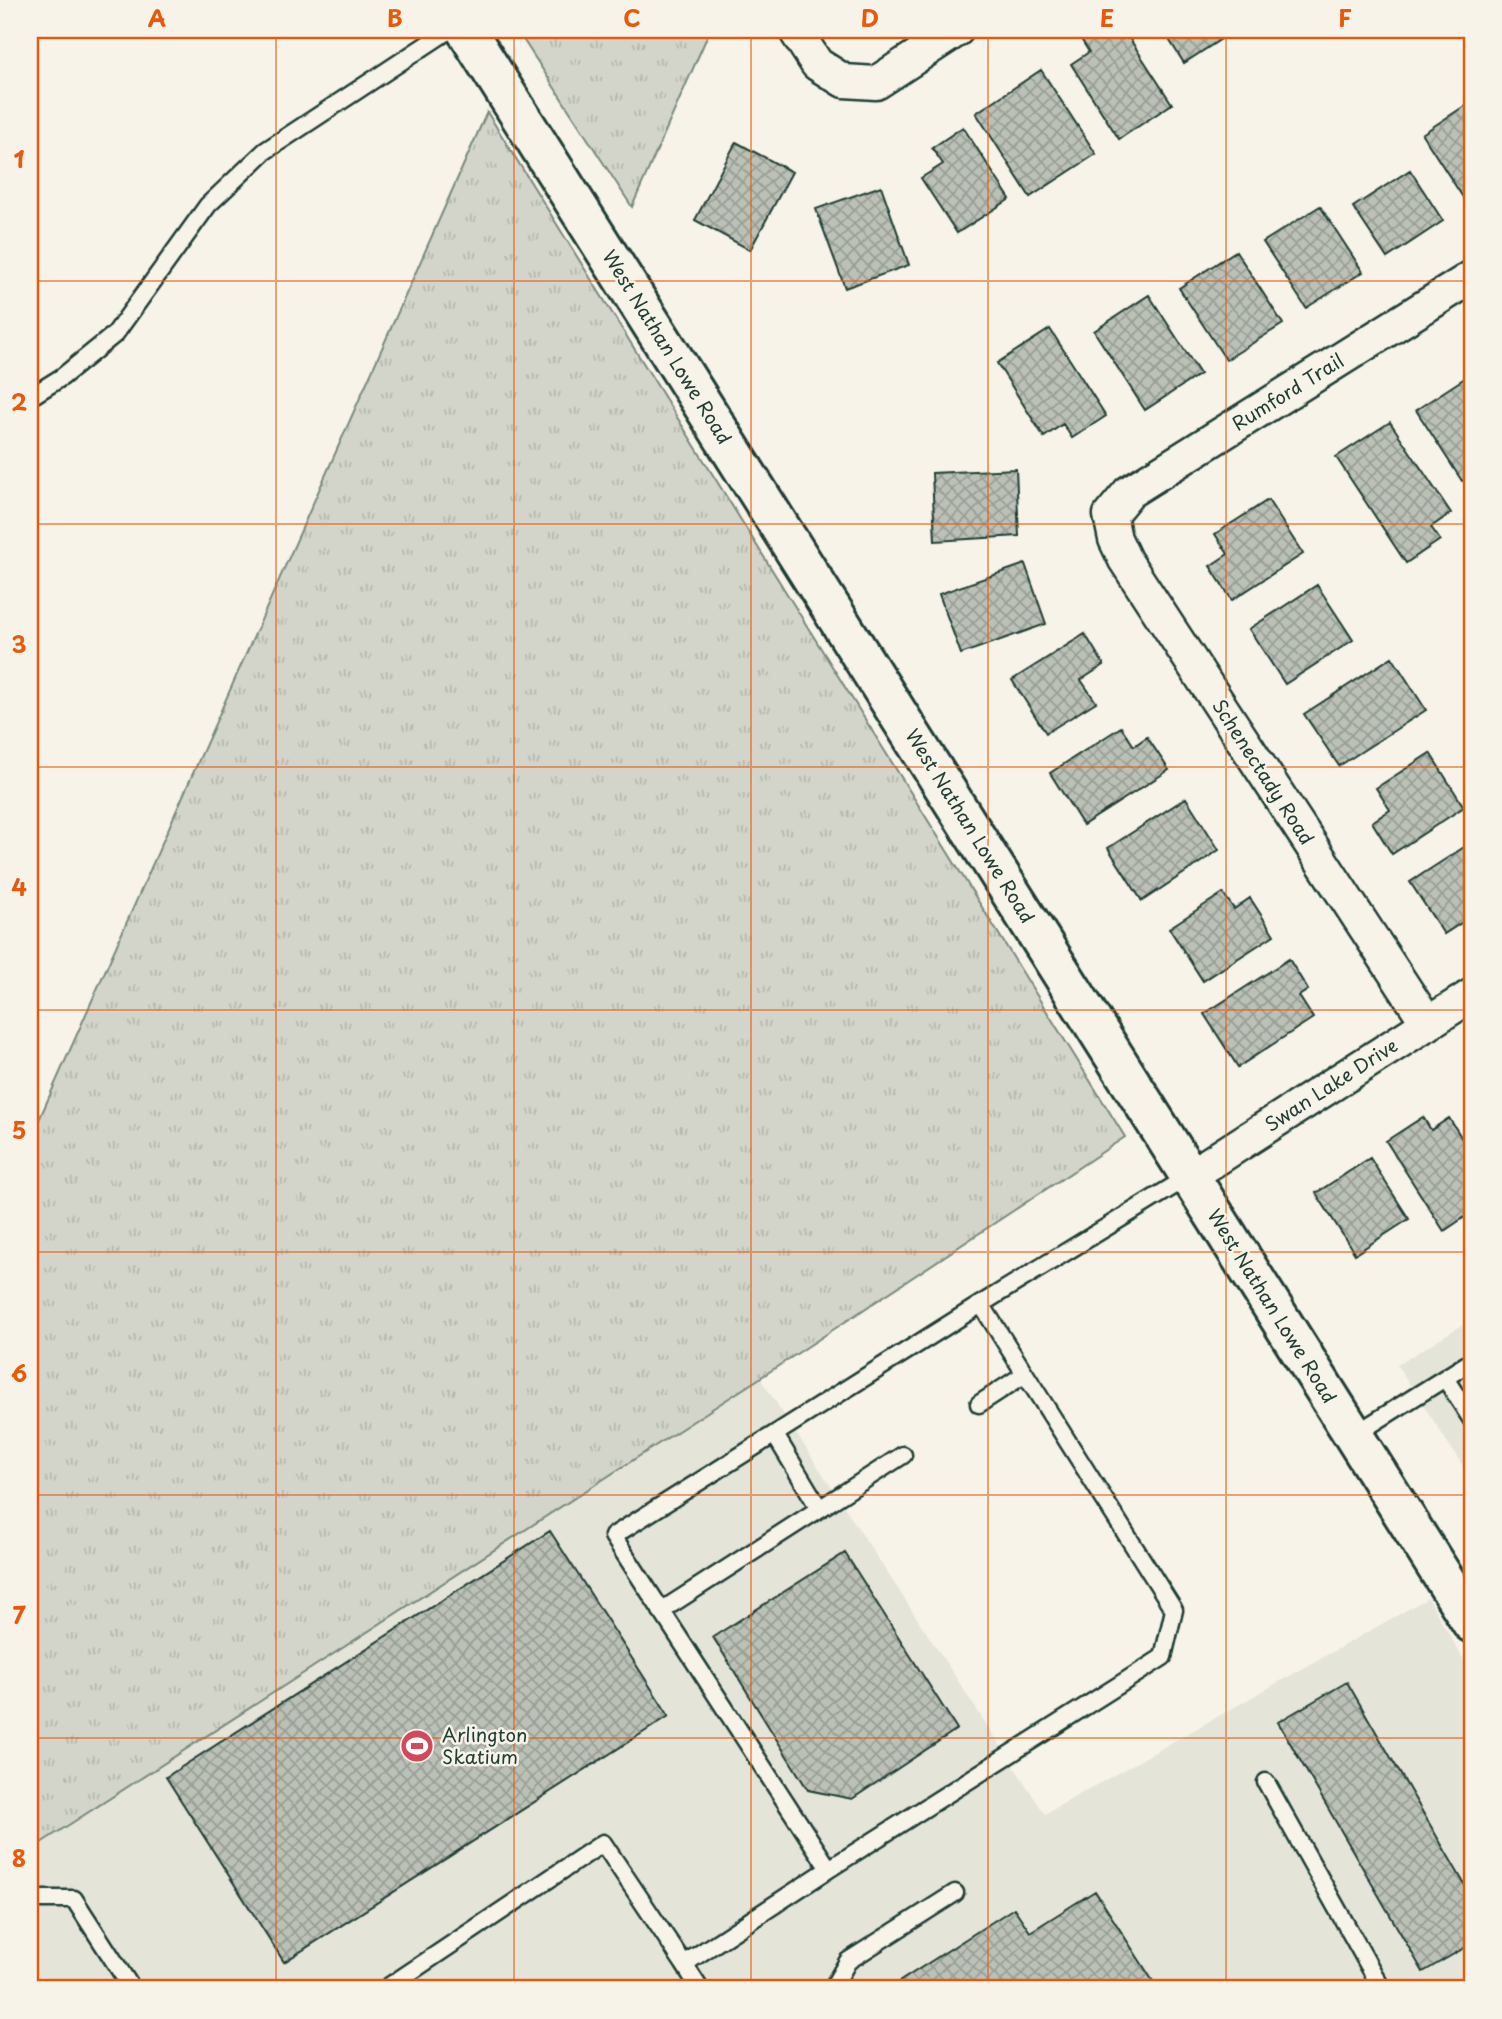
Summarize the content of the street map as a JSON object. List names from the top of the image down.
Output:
{
  "streets": {
    "street": [
      "West Nathan Lowe Road",
      "Rumford Trail",
      "Schenectady Road",
      "Swan Lake Drive"
    ]
  },
  "crossings": [
    ["West Nathan Lowe Road", "Swan Lake Drive"],
    ["Rumford Trail", "Schenectady Road"],
    ["Schenectady Road", "Swan Lake Drive"]
  ],
  "places": {
    "sports": ["Arlington Skatium"]
  },
  "grid": {
    "columns": [
      "A",
      "B",
      "C",
      "D",
      "E",
      "F"
    ],
    "rows": [
      "1",
      "2",
      "3",
      "4",
      "5",
      "6",
      "7",
      "8"
    ]
  }
}
